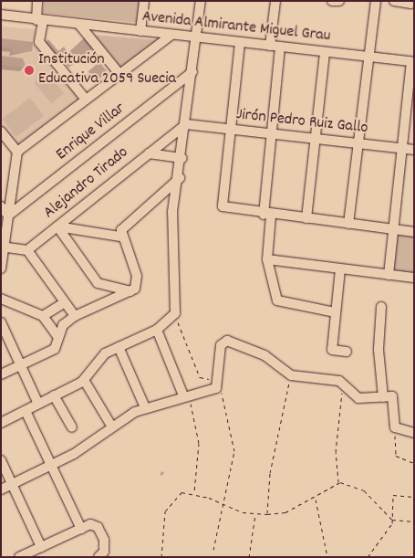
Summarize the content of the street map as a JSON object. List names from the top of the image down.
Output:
{
  "streets": {
    "street": [
      "Avenida Almirante Miguel Grau",
      "Jirón Pedro Ruiz Gallo",
      "Enrique Villar",
      "Alejandro Tirado"
    ]
  },
  "crossings": [
    ["Jirón Pedro Ruiz Gallo", "Alejandro Tirado"]
  ],
  "places": ["Institución Educativa 2059 Suecia"]
}
